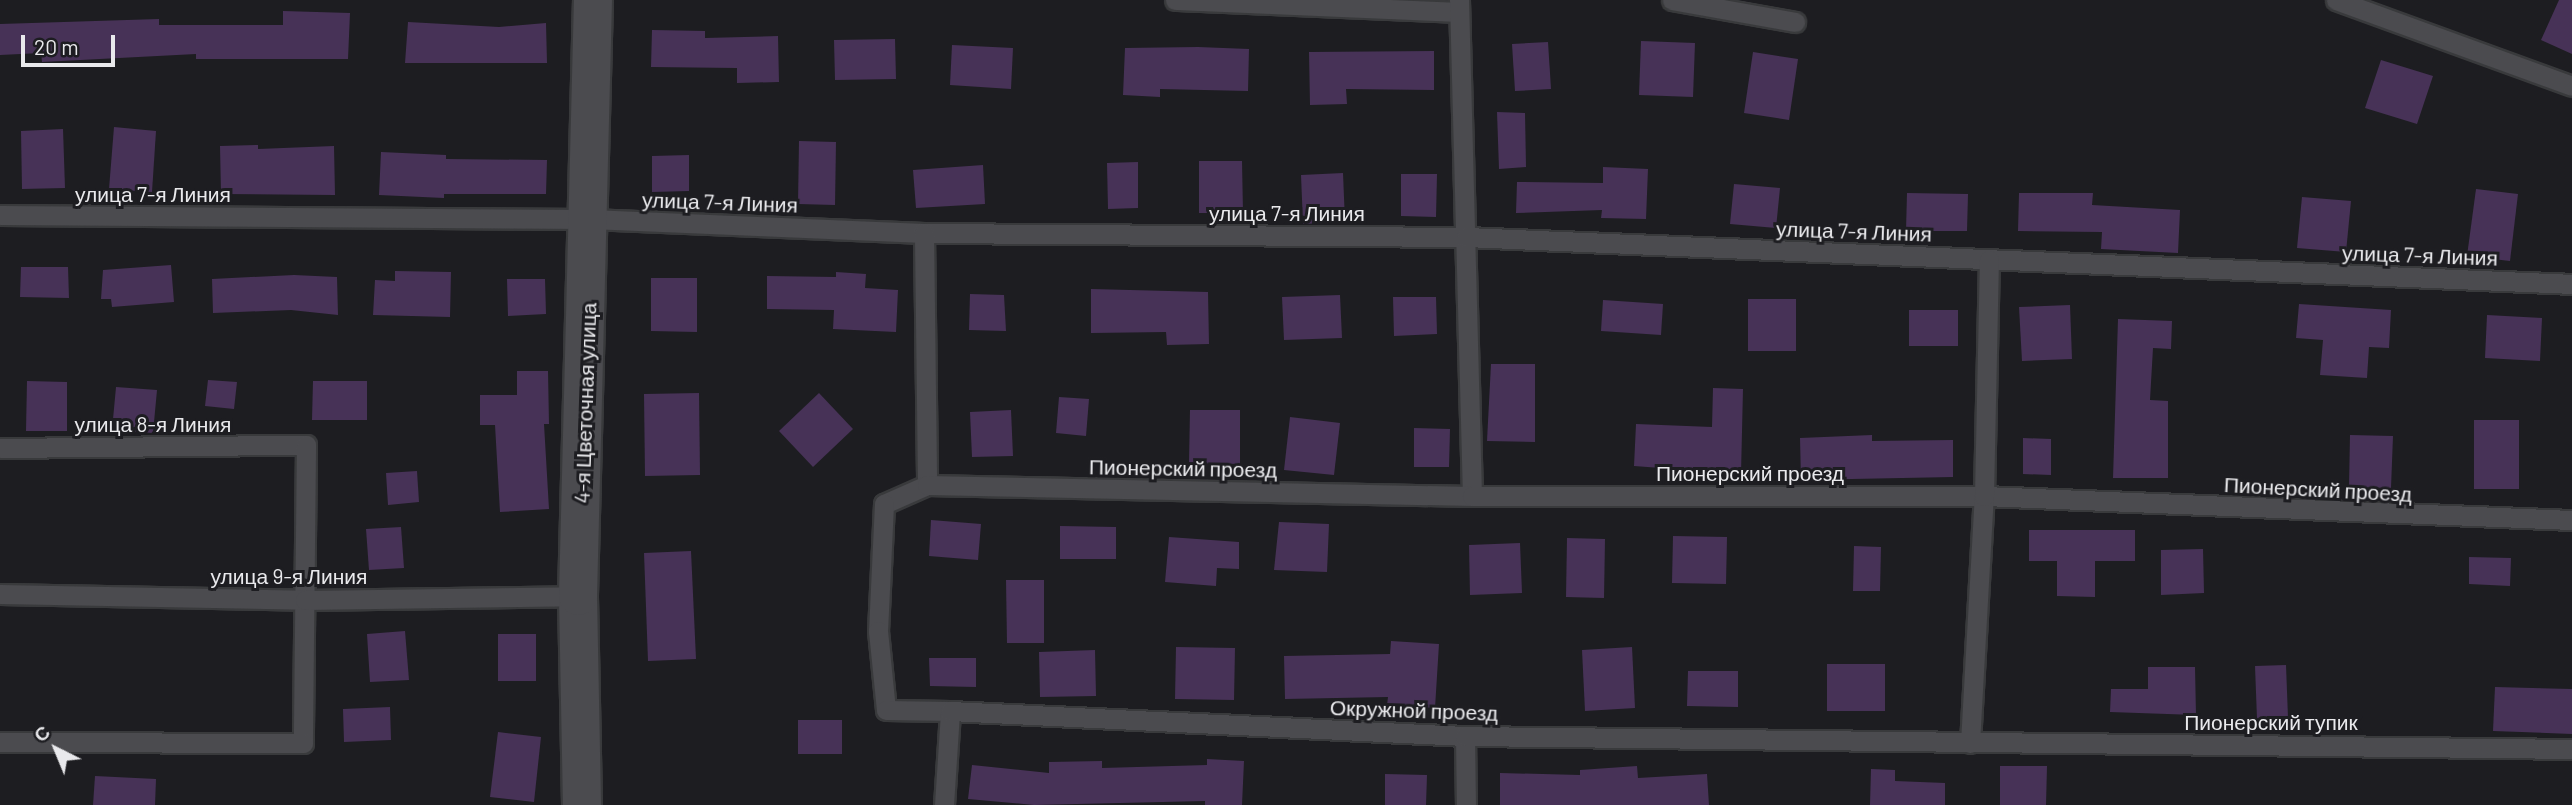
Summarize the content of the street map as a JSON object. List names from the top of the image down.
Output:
{
  "streets": {
    "street": ["4-я Цветочная улица"],
    "lane": [
      "улица 7-я Линия",
      "улица 8-я Линия",
      "Пионерский проезд",
      "улица 9-я Линия",
      "Окружной проезд",
      "Пионерский тупик"
    ]
  },
  "crossings": [
    ["улица 7-я Линия", "4-я Цветочная улица"],
    ["4-я Цветочная улица", "улица 9-я Линия"],
    ["улица 8-я Линия", "улица 9-я Линия"],
    ["Пионерский проезд", "Окружной проезд"],
    ["Окружной проезд", "Пионерский тупик"]
  ],
  "scale_bar": "20 m",
  "north": "top left"
}
